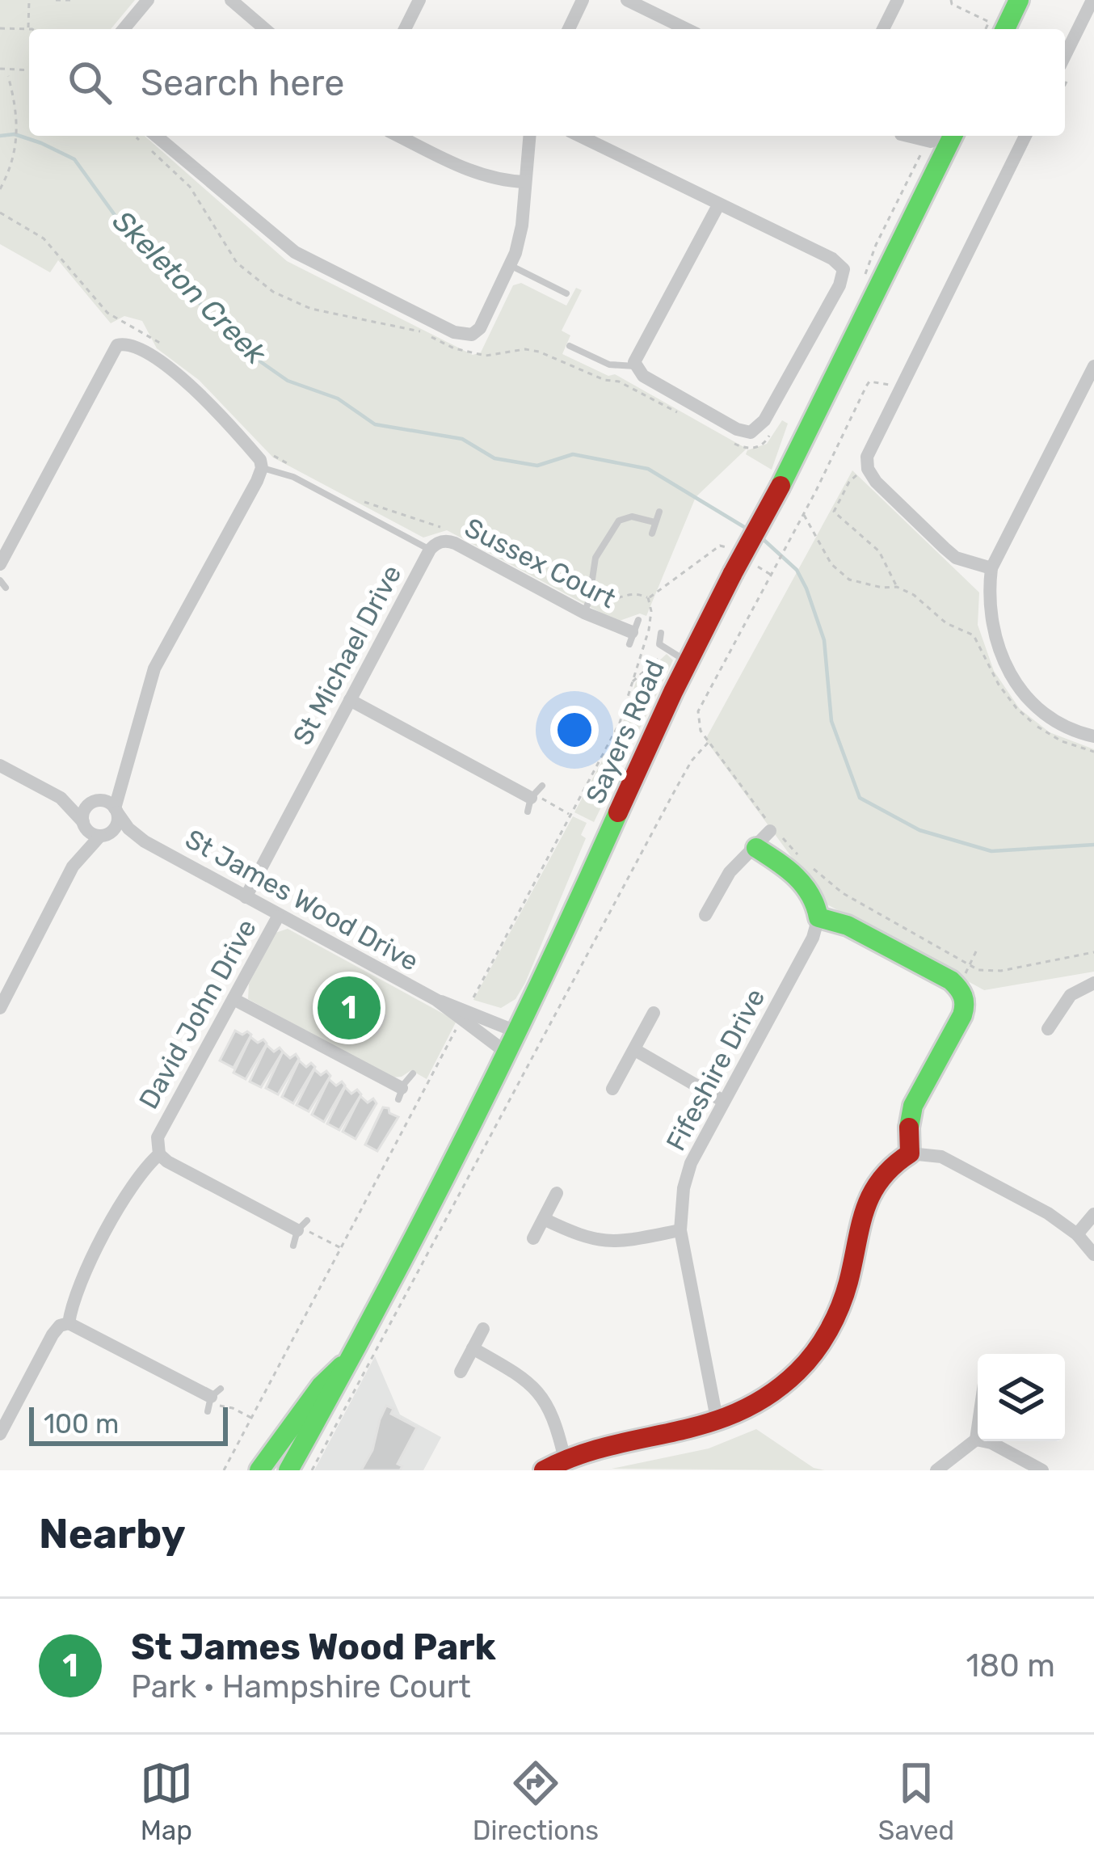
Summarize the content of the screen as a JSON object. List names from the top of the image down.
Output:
{
  "streets": {
    "main road": ["Sayers Road"],
    "street": [
      "Sussex Court",
      "St Michael Drive",
      "St James Wood Drive",
      "David John Drive",
      "Fifeshire Drive"
    ]
  },
  "crossings": [
    ["Sussex Court", "St Michael Drive"],
    ["St Michael Drive", "St James Wood Drive"],
    ["Sayers Road", "St James Wood Drive"],
    ["St James Wood Drive", "David John Drive"]
  ],
  "water": ["Skeleton Creek"],
  "scale_bar": "100 m",
  "page": {
    "search": "Search here",
    "pins": "1",
    "scale": "100 m",
    "heading": "Nearby",
    "list": [
      {
        "mark": "1",
        "name": "St James Wood Park",
        "note": "Park · Hampshire Court",
        "value": "180 m"
      }
    ],
    "nav": ["Map", "Directions", "Saved"]
  }
}
